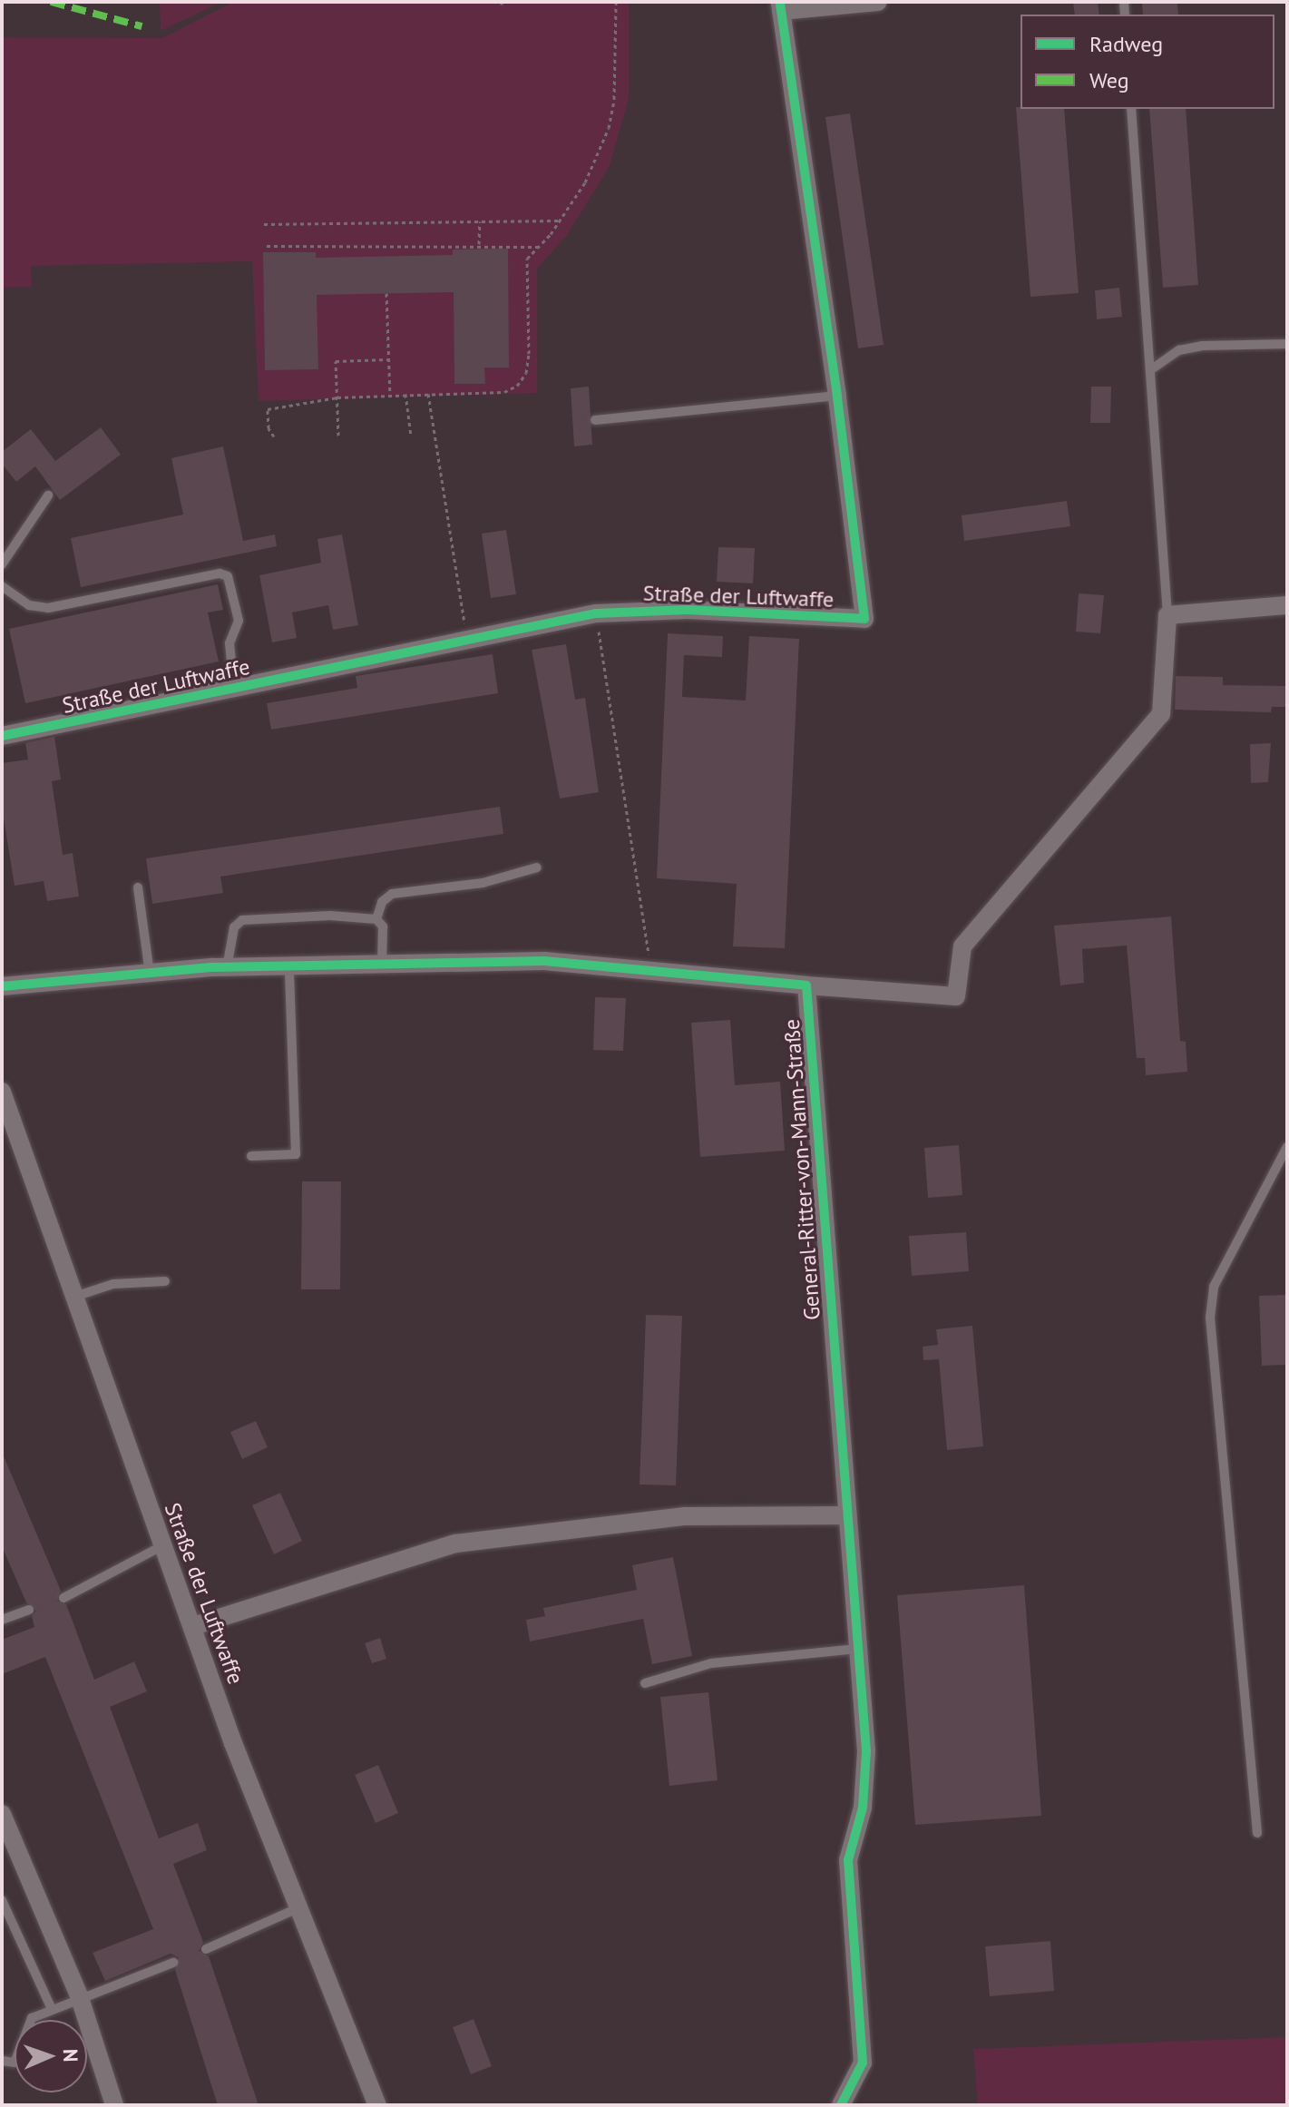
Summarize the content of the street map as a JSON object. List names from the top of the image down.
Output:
{
  "streets": {
    "street": ["Straße der Luftwaffe", "General-Ritter-von-Mann-Straße"]
  },
  "legend": ["Radweg", "Weg"],
  "north": "right"
}
